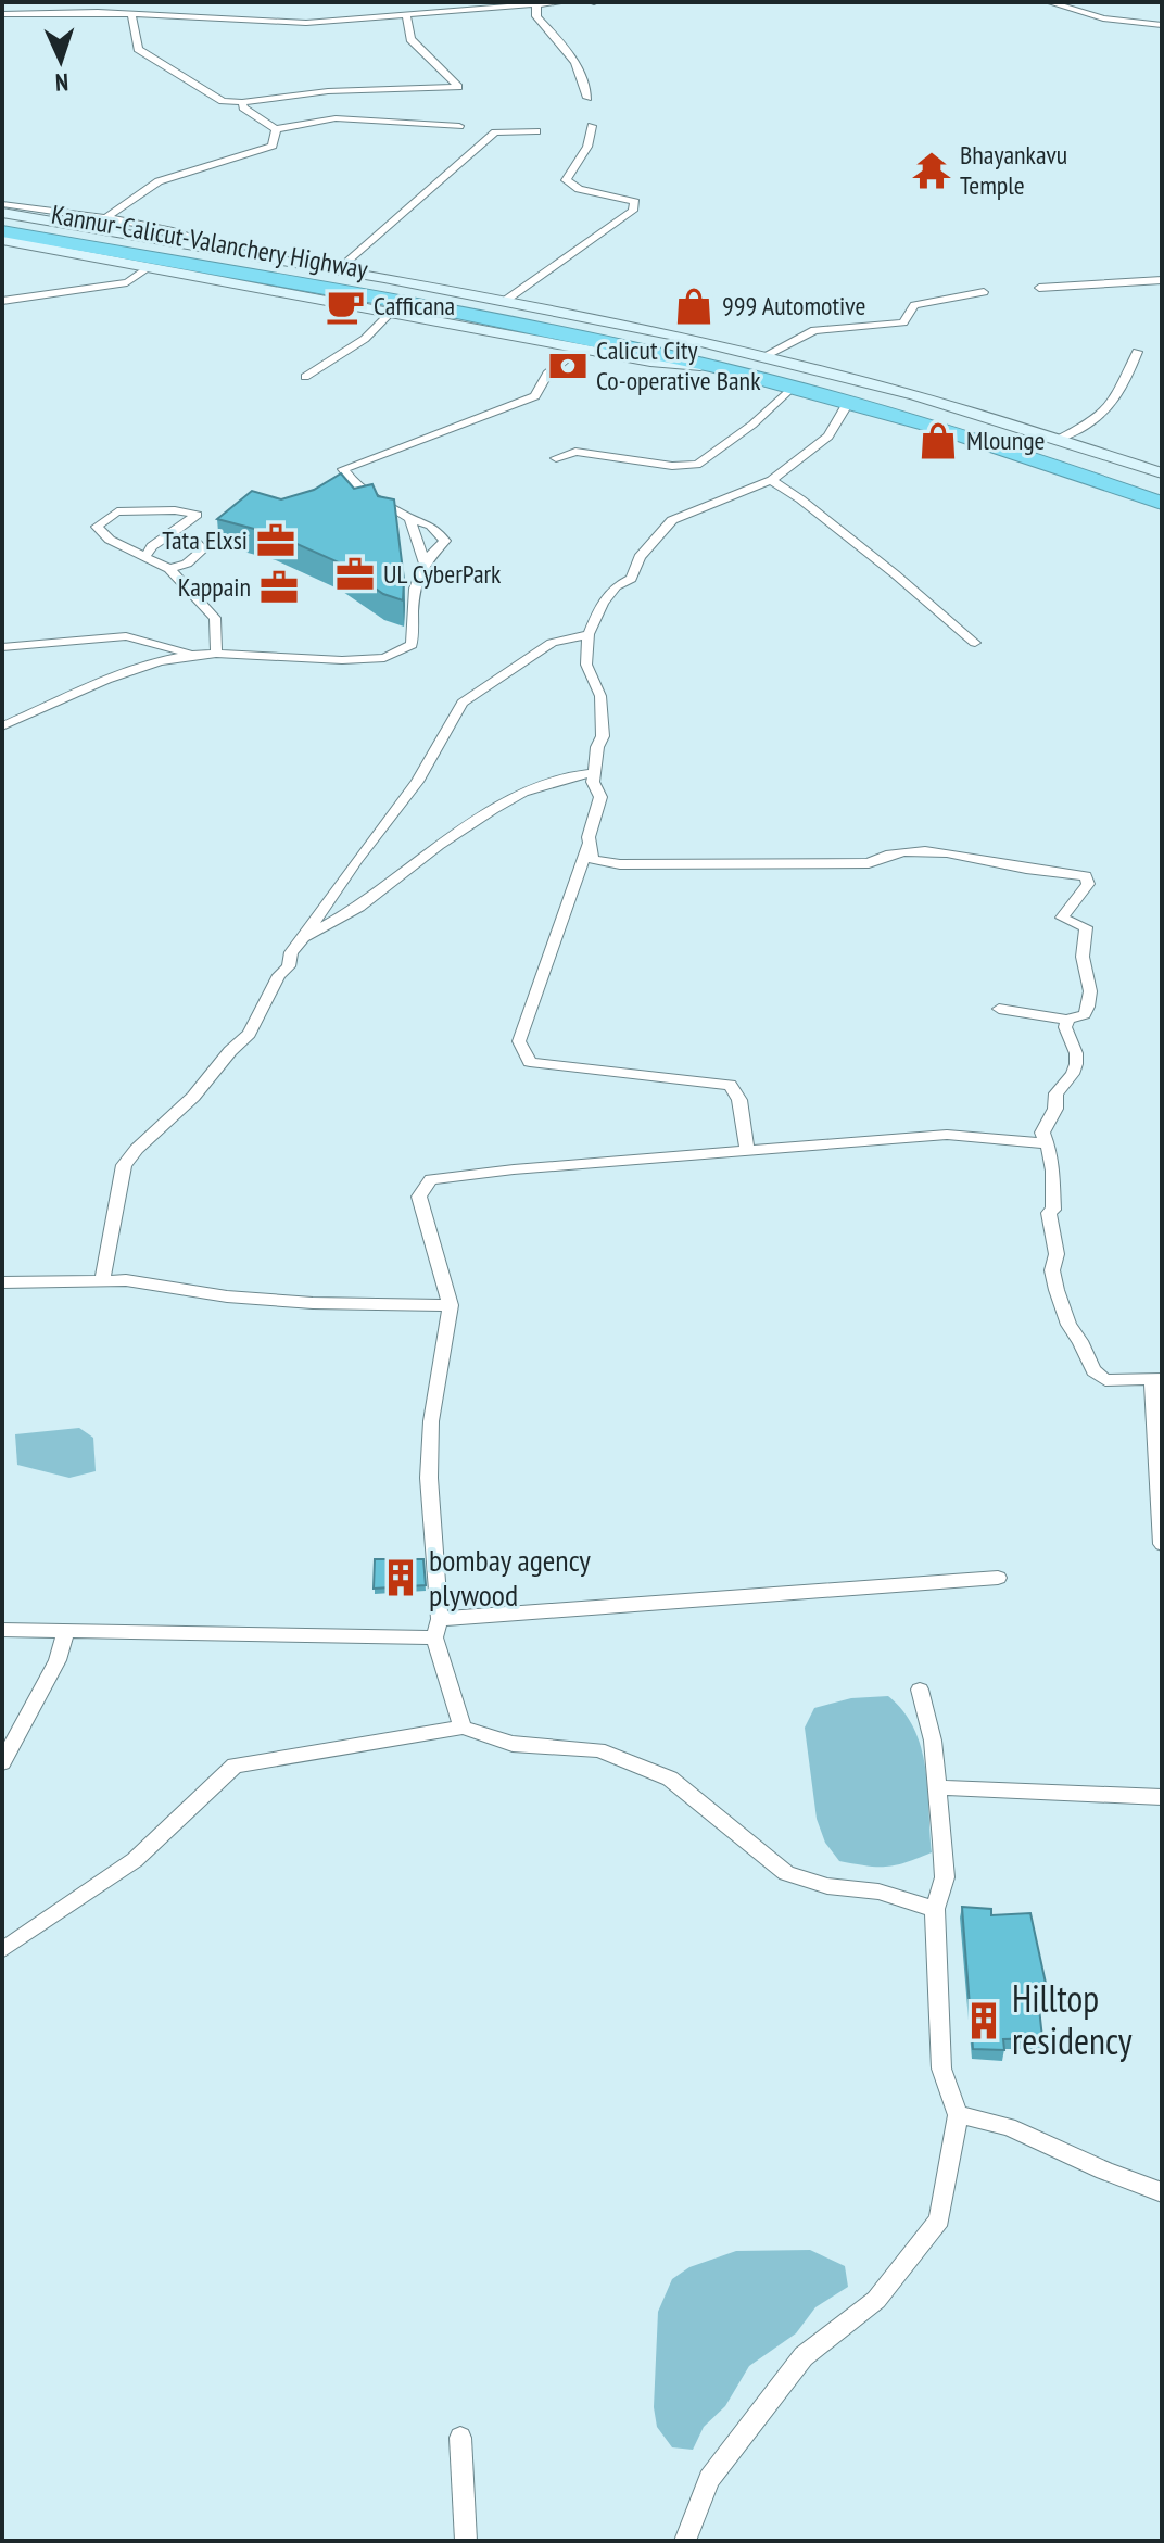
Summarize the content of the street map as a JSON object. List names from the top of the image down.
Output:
{
  "streets": {
    "highway": ["Kannur-Calicut-Valanchery Highway"]
  },
  "places": {
    "temple": ["Bhayankavu Temple"],
    "cafe": ["Cafficana"],
    "shop": ["999 Automotive", "Mlounge"],
    "bank": ["Calicut City Co-operative Bank"],
    "office": ["Tata Elxsi", "UL CyberPark", "Kappain"],
    "building": ["bombay agency plywood", "Hilltop residency"]
  },
  "north": "bottom"
}
